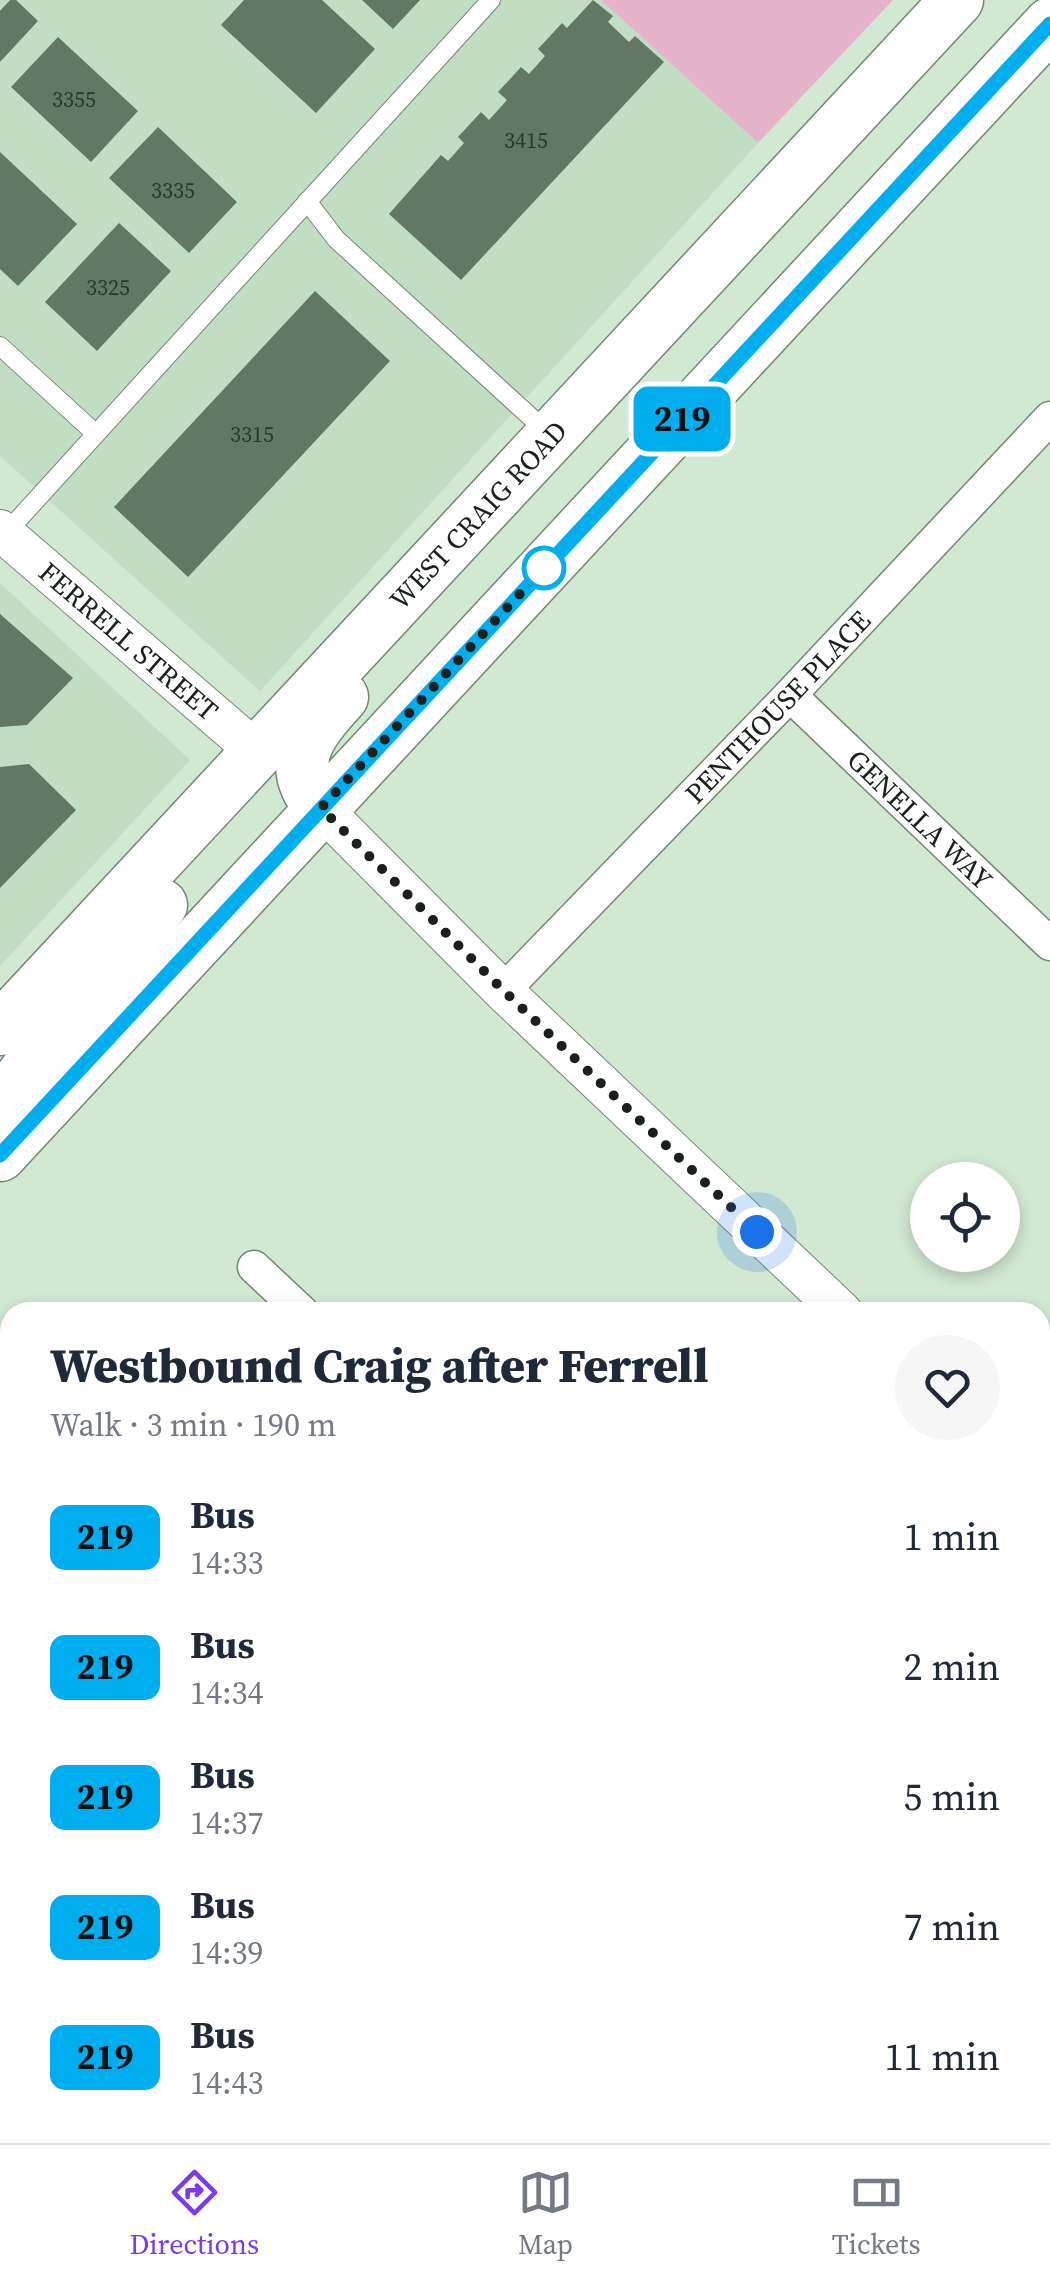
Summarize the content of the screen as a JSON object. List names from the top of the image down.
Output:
{
  "streets": {
    "main road": ["WEST CRAIG ROAD"],
    "street": ["FERRELL STREET", "PENTHOUSE PLACE", "GENELLA WAY"]
  },
  "crossings": [
    ["WEST CRAIG ROAD", "FERRELL STREET"],
    ["PENTHOUSE PLACE", "GENELLA WAY"]
  ],
  "lines": ["bus line 219"],
  "house_numbers": [
    "3355",
    "3415",
    "3335",
    "3325",
    "3315"
  ],
  "page": {
    "on_map": "219",
    "heading": ["Westbound Craig after Ferrell", "Walk · 3 min · 190 m"],
    "list": [
      {
        "mark": "219",
        "name": "Bus",
        "note": "14:33",
        "value": "1 min"
      },
      {
        "mark": "219",
        "name": "Bus",
        "note": "14:34",
        "value": "2 min"
      },
      {
        "mark": "219",
        "name": "Bus",
        "note": "14:37",
        "value": "5 min"
      },
      {
        "mark": "219",
        "name": "Bus",
        "note": "14:39",
        "value": "7 min"
      },
      {
        "mark": "219",
        "name": "Bus",
        "note": "14:43",
        "value": "11 min"
      }
    ],
    "tabs": ["Directions", "Map", "Tickets"]
  }
}
